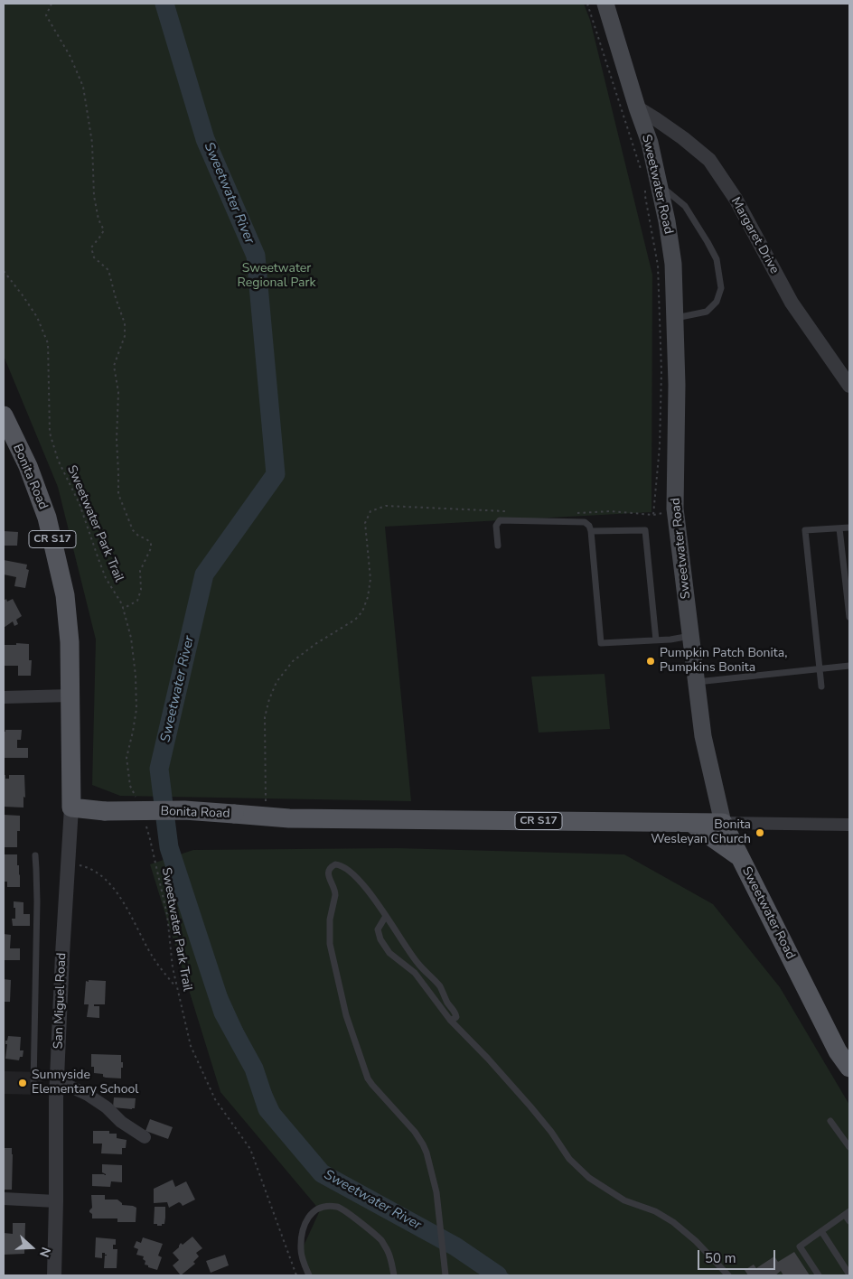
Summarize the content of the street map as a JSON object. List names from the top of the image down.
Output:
{
  "streets": {
    "main road": ["Sweetwater Road", "Bonita Road", "CR S17"],
    "street": ["Margaret Drive", "San Miguel Road"],
    "path": ["Sweetwater Park Trail"]
  },
  "crossings": [
    ["Sweetwater Road", "Margaret Drive"],
    ["Sweetwater Road", "Bonita Road"],
    ["Bonita Road", "San Miguel Road"]
  ],
  "water": ["Sweetwater River"],
  "parks": ["Sweetwater Regional Park"],
  "places": ["Pumpkin Patch Bonita, Pumpkins Bonita", "Bonita Wesleyan Church", "Sunnyside Elementary School"],
  "scale_bar": "50 m",
  "north": "right"
}
